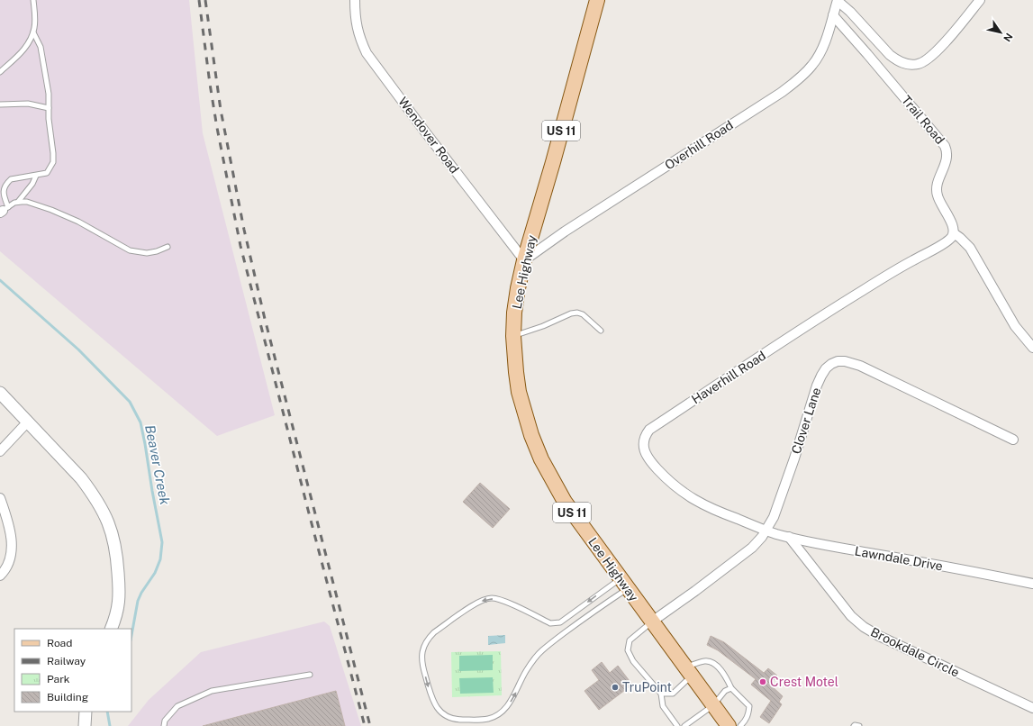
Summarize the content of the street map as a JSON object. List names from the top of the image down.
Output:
{
  "streets": {
    "main road": ["US 11", "Lee Highway"],
    "street": [
      "Trail Road",
      "Wendover Road",
      "Overhill Road",
      "Haverhill Road",
      "Clover Lane",
      "Lawndale Drive",
      "Brookdale Circle"
    ]
  },
  "crossings": [
    ["Trail Road", "Overhill Road"],
    ["Trail Road", "Haverhill Road"],
    ["Wendover Road", "Overhill Road"],
    ["Wendover Road", "Lee Highway"],
    ["Overhill Road", "Lee Highway"],
    ["Lee Highway", "Clover Lane"],
    ["Haverhill Road", "Clover Lane"],
    ["Haverhill Road", "Lawndale Drive"],
    ["Clover Lane", "Lawndale Drive"],
    ["Lawndale Drive", "Brookdale Circle"]
  ],
  "water": ["Beaver Creek"],
  "places": ["Crest Motel", "TruPoint"],
  "legend": [
    "Road",
    "Railway",
    "Park",
    "Building"
  ],
  "north": "bottom right"
}
